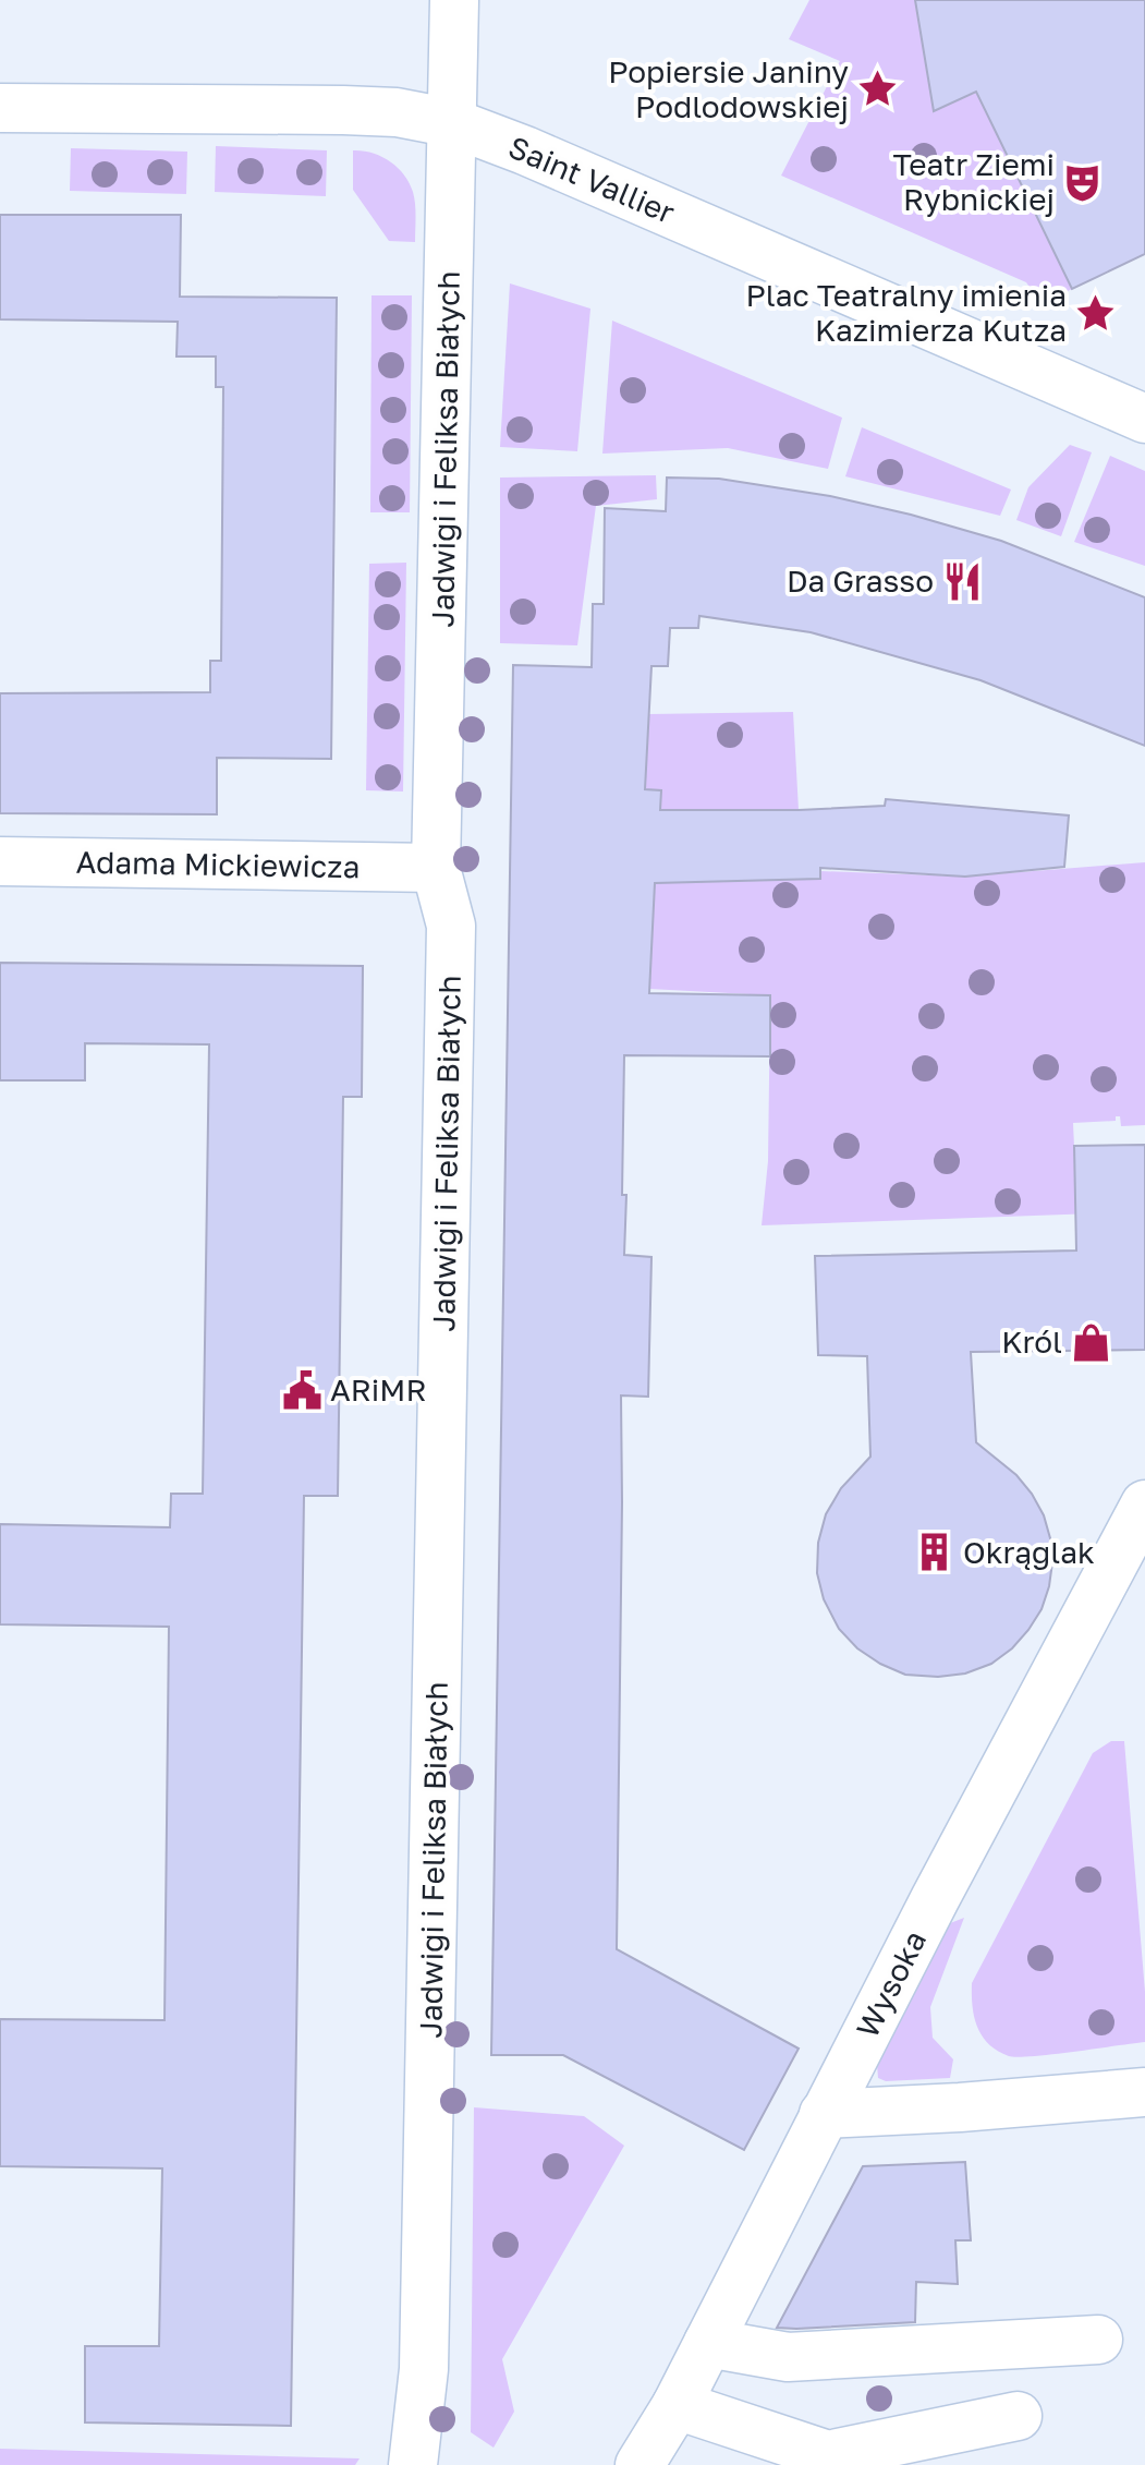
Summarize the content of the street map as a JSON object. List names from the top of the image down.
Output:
{
  "streets": {
    "street": [
      "Saint Vallier",
      "Jadwigi i Feliksa Białych",
      "Adama Mickiewicza",
      "Wysoka"
    ]
  },
  "crossings": [
    ["Saint Vallier", "Jadwigi i Feliksa Białych"],
    ["Jadwigi i Feliksa Białych", "Adama Mickiewicza"]
  ],
  "places": {
    "place": ["Popiersie Janiny Podlodowskiej", "Plac Teatralny imienia Kazimierza Kutza"],
    "theatre": ["Teatr Ziemi Rybnickiej"],
    "restaurant": ["Da Grasso"],
    "shop": ["Król"],
    "public building": ["ARiMR"],
    "building": ["Okrąglak"]
  }
}
